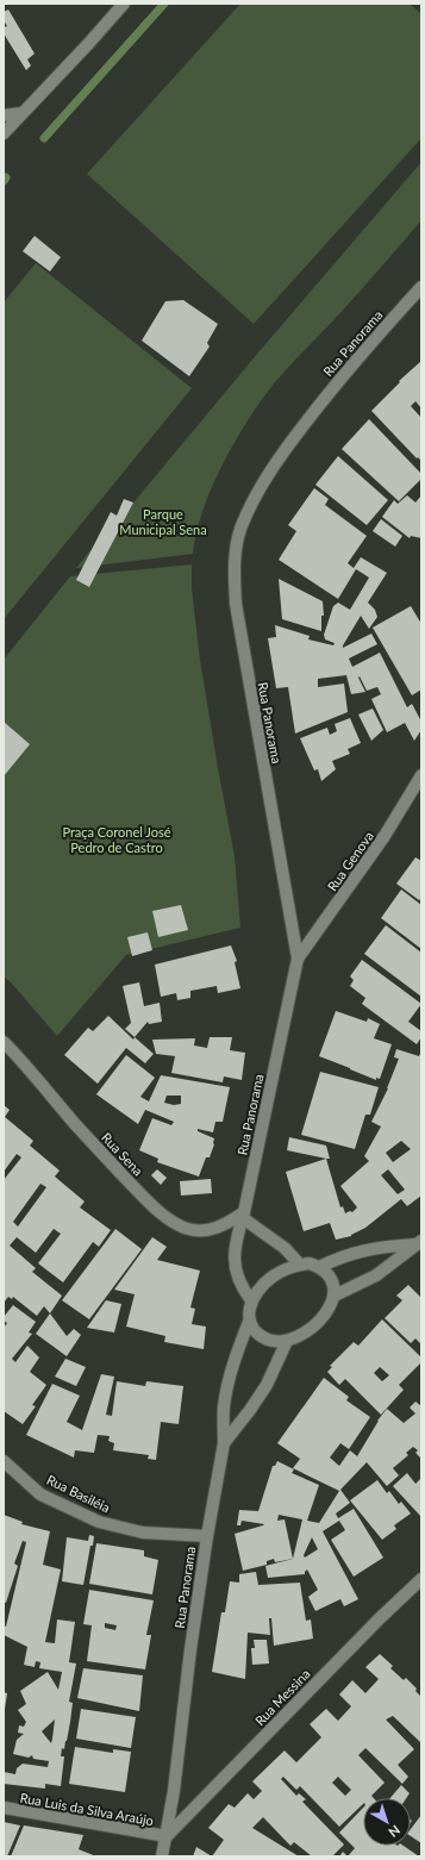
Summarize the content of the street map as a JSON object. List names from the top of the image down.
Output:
{
  "streets": {
    "street": [
      "Rua Panorama",
      "Rua Genova",
      "Rua Sena",
      "Rua Basiléia",
      "Rua Messina",
      "Rua Luis da Silva Araújo"
    ]
  },
  "crossings": [
    ["Rua Panorama", "Rua Genova"],
    ["Rua Panorama", "Rua Sena"],
    ["Rua Panorama", "Rua Basiléia"],
    ["Rua Panorama", "Rua Messina"],
    ["Rua Panorama", "Rua Luis da Silva Araújo"],
    ["Rua Messina", "Rua Luis da Silva Araújo"]
  ],
  "parks": ["Parque Municipal Sena", "Praça Coronel José Pedro de Castro"],
  "north": "bottom right"
}
